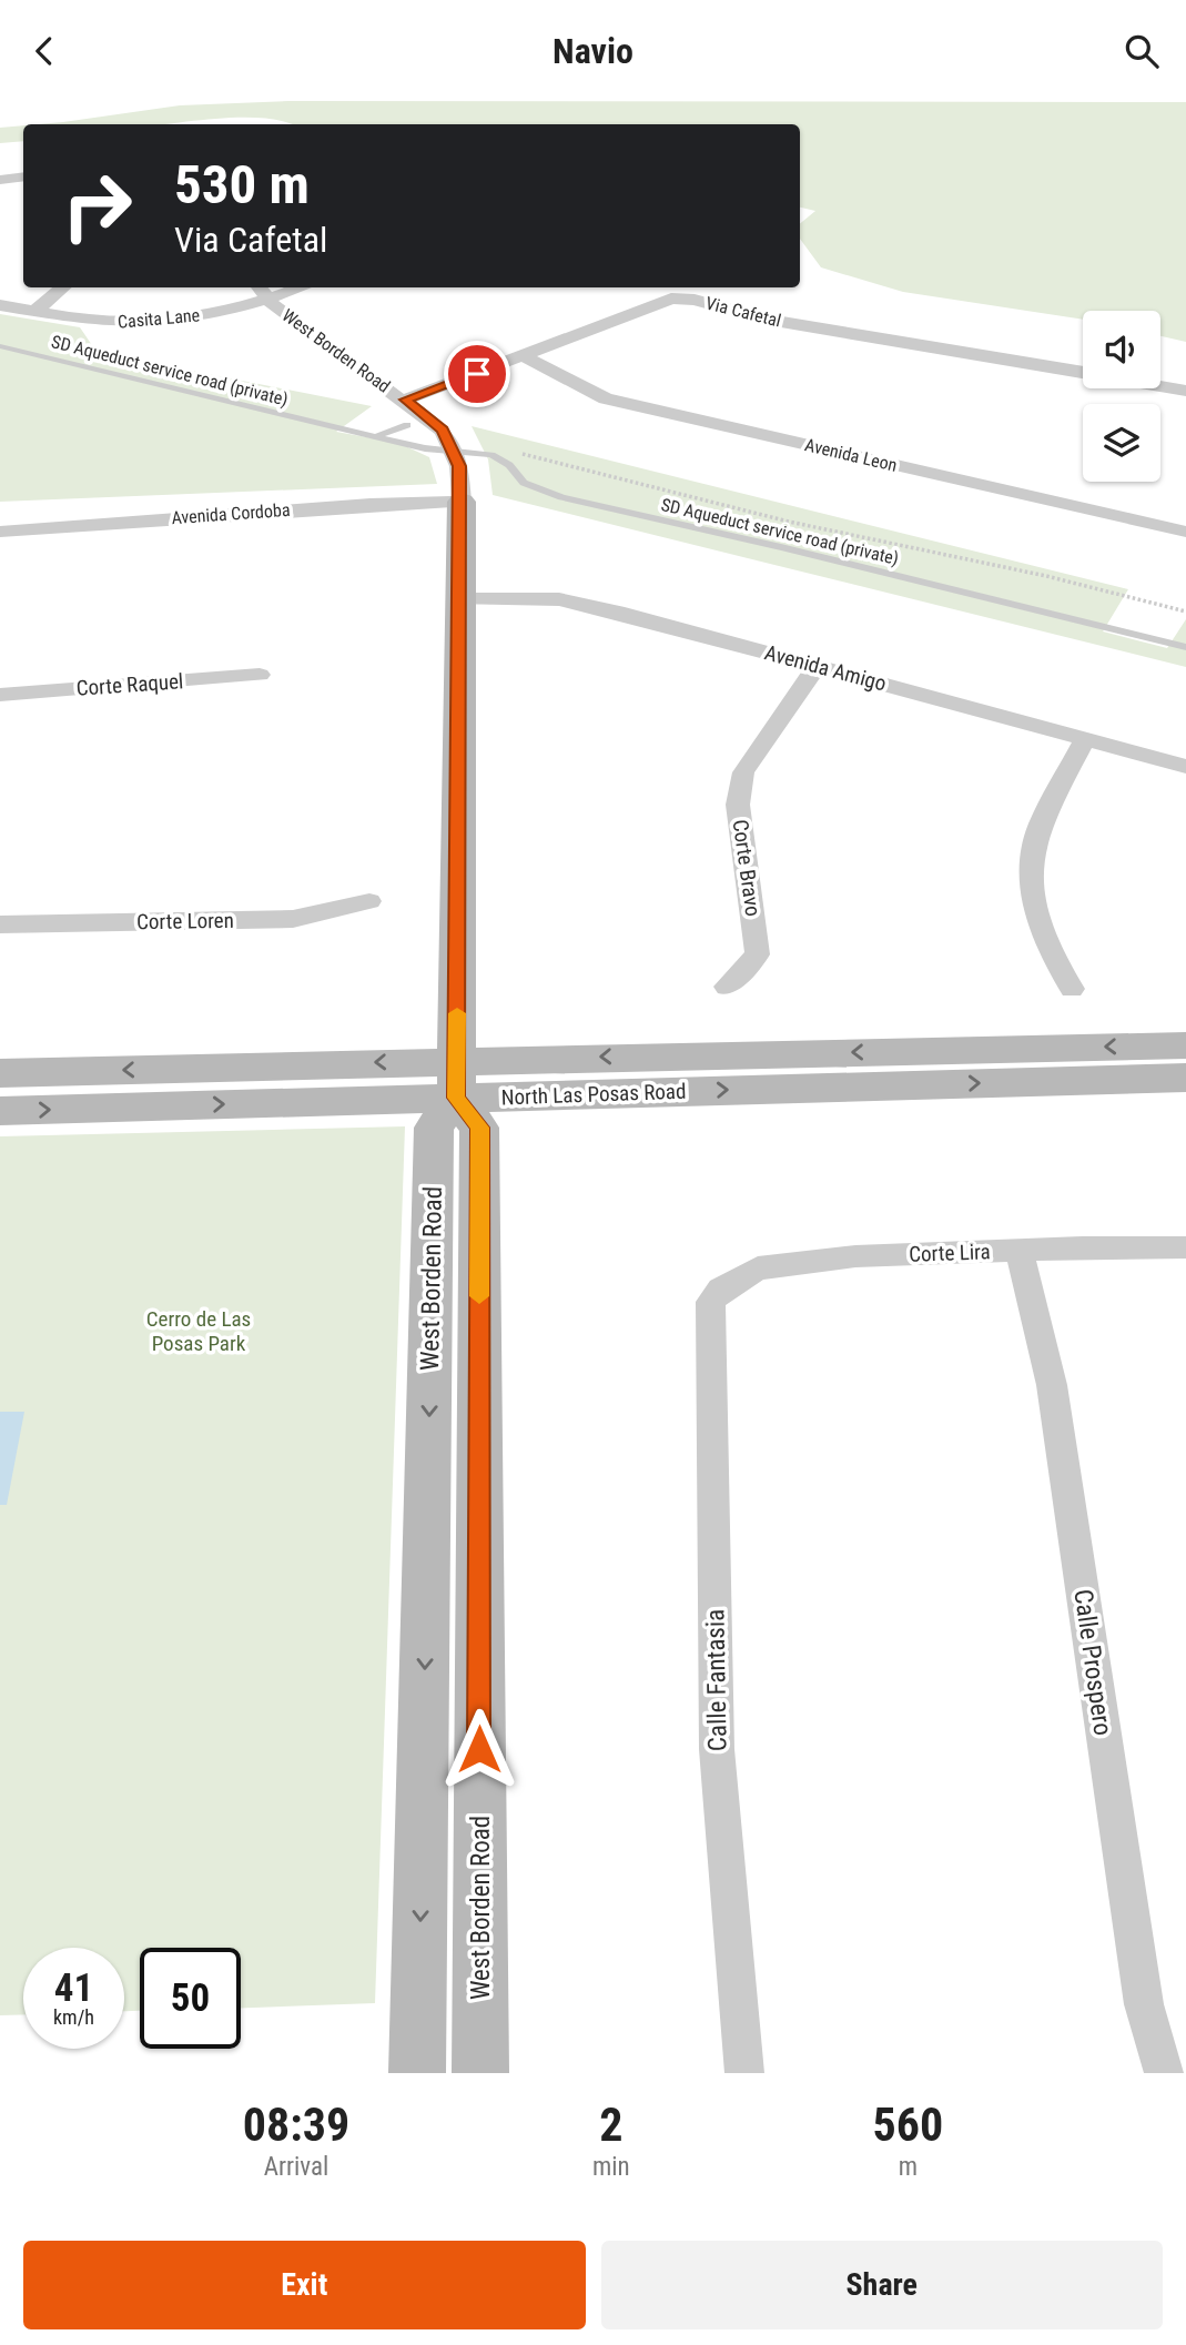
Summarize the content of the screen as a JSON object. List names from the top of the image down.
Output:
{
  "streets": {
    "main road": ["West Borden Road", "North Las Posas Road"],
    "street": [
      "Via Cafetal",
      "Casita Lane",
      "Avenida Leon",
      "Avenida Cordoba",
      "Avenida Amigo",
      "Corte Raquel",
      "Corte Bravo",
      "Corte Loren",
      "Corte Lira",
      "Calle Prospero",
      "Calle Fantasia"
    ],
    "lane": ["SD Aqueduct service road (private)"]
  },
  "crossings": [
    ["Via Cafetal", "West Borden Road"],
    ["Via Cafetal", "Avenida Leon"],
    ["Casita Lane", "West Borden Road"],
    ["West Borden Road", "SD Aqueduct service road (private)"],
    ["West Borden Road", "North Las Posas Road"],
    ["Avenida Amigo", "Corte Bravo"],
    ["Corte Lira", "Calle Prospero"],
    ["Corte Lira", "Calle Fantasia"]
  ],
  "one_way": ["West Borden Road"],
  "parks": ["Cerro de Las Posas Park"],
  "page": {
    "header": "Navio",
    "turn": ["530 m", "Via Cafetal"],
    "speed": "41 km/h",
    "limit": "50",
    "eta": [
      "08:39",
      "Arrival",
      "2",
      "min",
      "560",
      "m"
    ],
    "buttons": ["Exit", "Share"]
  }
}
